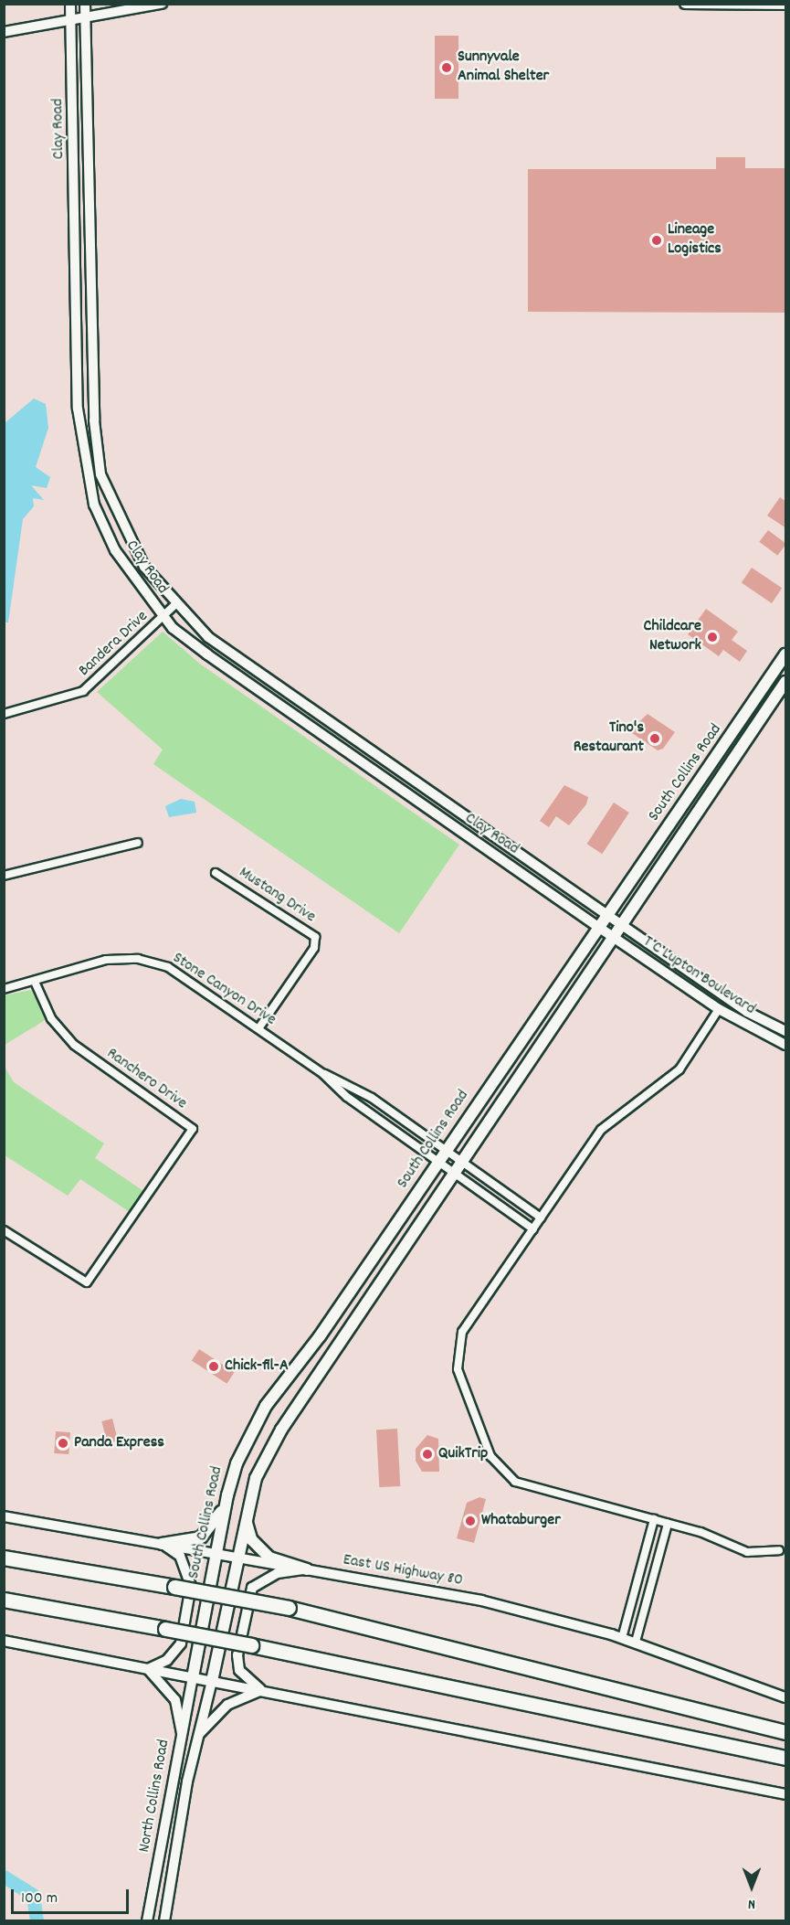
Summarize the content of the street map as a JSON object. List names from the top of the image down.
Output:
{
  "streets": {
    "main road": [
      "Clay Road",
      "South Collins Road",
      "T C Lupton Boulevard",
      "East US Highway 80",
      "North Collins Road"
    ],
    "street": [
      "Bandera Drive",
      "Mustang Drive",
      "Stone Canyon Drive",
      "Ranchero Drive"
    ]
  },
  "crossings": [
    ["Clay Road", "Bandera Drive"],
    ["Clay Road", "South Collins Road"],
    ["Clay Road", "T C Lupton Boulevard"],
    ["South Collins Road", "T C Lupton Boulevard"],
    ["South Collins Road", "Stone Canyon Drive"],
    ["South Collins Road", "East US Highway 80"],
    ["South Collins Road", "North Collins Road"],
    ["Mustang Drive", "Stone Canyon Drive"],
    ["Stone Canyon Drive", "Ranchero Drive"]
  ],
  "places": [
    "Sunnyvale Animal Shelter",
    "Lineage Logistics",
    "Childcare Network",
    "Tino's Restaurant",
    "Chick-fil-A",
    "Panda Express",
    "QuikTrip",
    "Whataburger"
  ],
  "scale_bar": "100 m",
  "north": "bottom"
}
